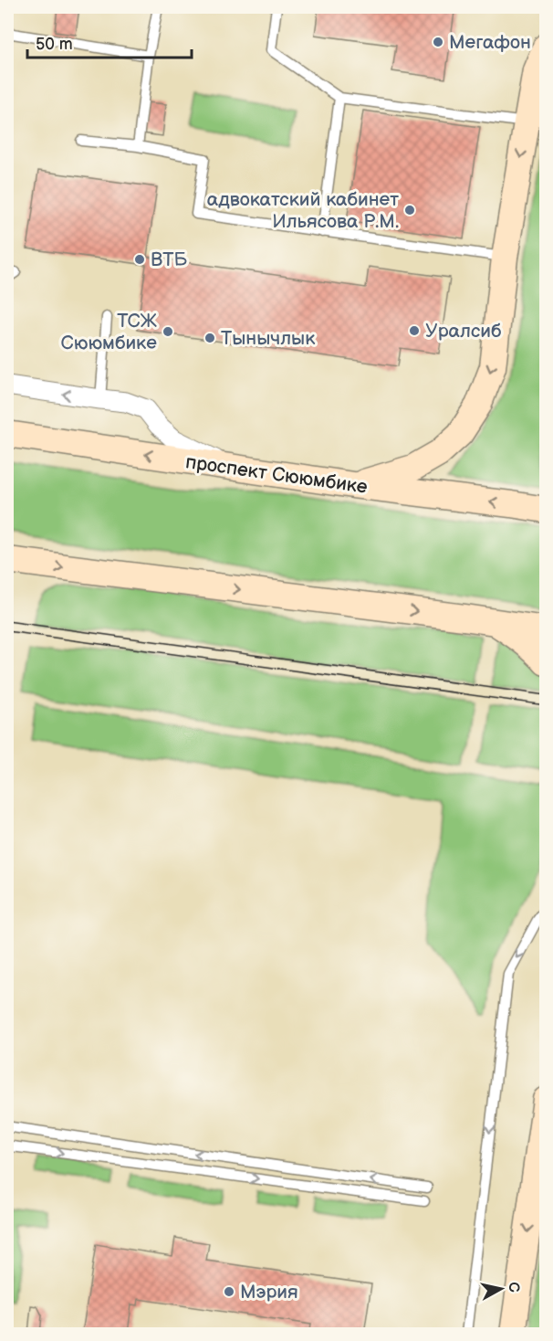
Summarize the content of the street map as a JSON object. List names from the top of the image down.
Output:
{
  "streets": {
    "main road": ["проспект Сююмбике"]
  },
  "places": [
    "Мегафон",
    "адвокатский кабинет Ильясова Р.М.",
    "ВТБ",
    "Уралсиб",
    "ТСЖ Сююмбике",
    "Тынычлык",
    "Мэрия"
  ],
  "scale_bar": "50 m",
  "north": "right"
}
